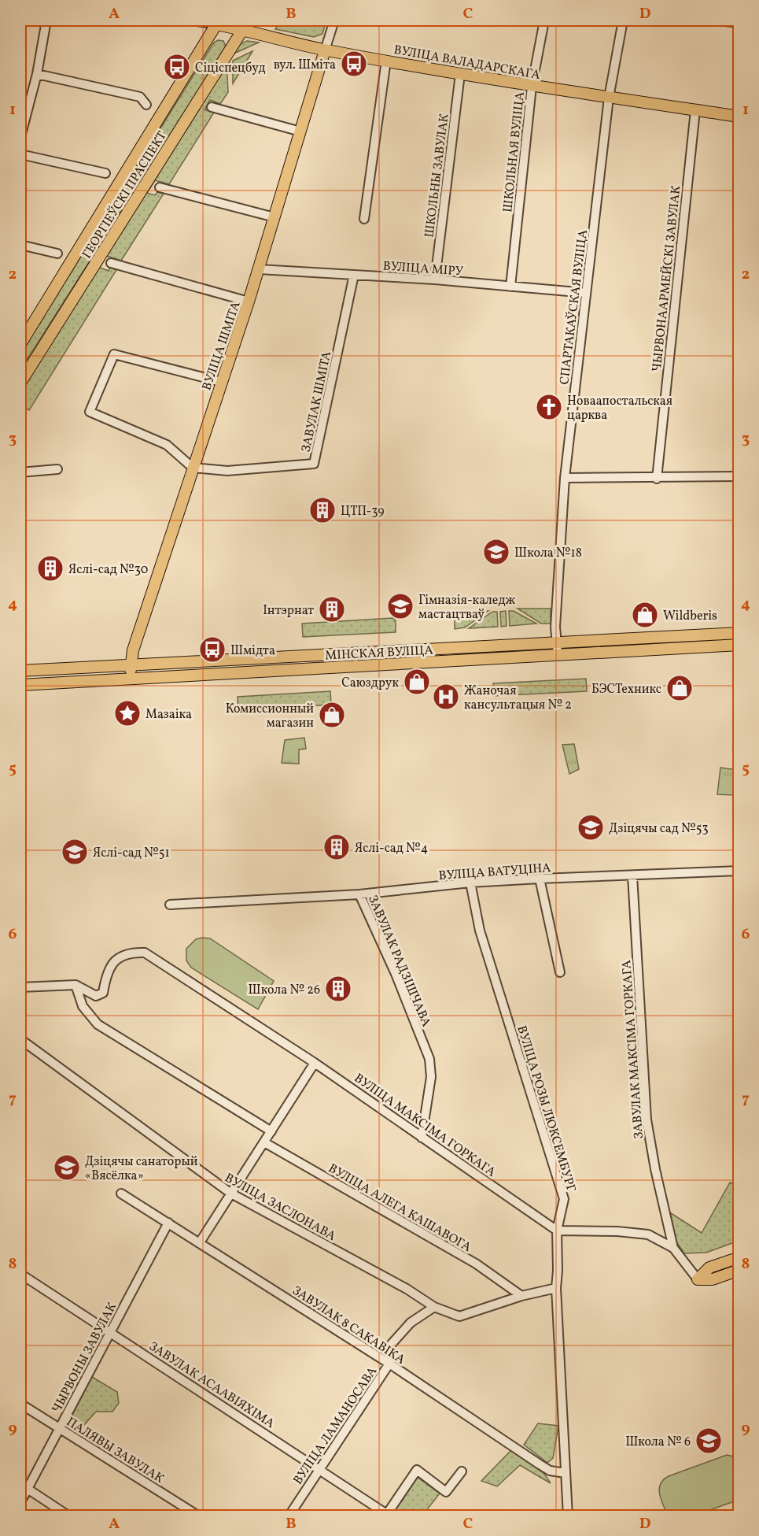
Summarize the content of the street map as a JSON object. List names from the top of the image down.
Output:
{
  "streets": {
    "main road": [
      "ВУЛІЦА ВАЛАДАРСКАГА",
      "ГЕОРГІЕЎСКІ ПРАСПЕКТ",
      "ВУЛІЦА ШМІТА",
      "МІНСКАЯ ВУЛІЦА"
    ],
    "street": [
      "ШКОЛЬНАЯ ВУЛІЦА",
      "ШКОЛЬНЫ ЗАВУЛАК",
      "ВУЛІЦА МІРУ",
      "ЧЫРВОНААРМЕЙСКІ ЗАВУЛАК",
      "СПАРТАКАЎСКАЯ ВУЛІЦА",
      "ЗАВУЛАК ШМІТА",
      "ВУЛІЦА ВАТУЦІНА",
      "ЗАВУЛАК РАДЗІШЧАВА",
      "ЗАВУЛАК МАКСІМА ГОРКАГА",
      "ВУЛІЦА РОЗЫ ЛЮКСЕМБУРГ",
      "ВУЛІЦА МАКСІМА ГОРКАГА",
      "ВУЛІЦА ЗАСЛОНАВА",
      "ВУЛІЦА АЛЕГА КАШАВОГА",
      "ЗАВУЛАК 8 САКАВІКА",
      "ЧЫРВОНЫ ЗАВУЛАК",
      "ЗАВУЛАК АСААВІЯХІМА",
      "ВУЛІЦА ЛАМАНОСАВА",
      "ПАЛЯВЫ ЗАВУЛАК"
    ]
  },
  "crossings": [
    ["ВУЛІЦА ВАЛАДАРСКАГА", "ШКОЛЬНАЯ ВУЛІЦА"],
    ["ВУЛІЦА ВАЛАДАРСКАГА", "ШКОЛЬНЫ ЗАВУЛАК"],
    ["ВУЛІЦА ВАЛАДАРСКАГА", "ГЕОРГІЕЎСКІ ПРАСПЕКТ"],
    ["ВУЛІЦА ВАЛАДАРСКАГА", "ЧЫРВОНААРМЕЙСКІ ЗАВУЛАК"],
    ["ВУЛІЦА ВАЛАДАРСКАГА", "СПАРТАКАЎСКАЯ ВУЛІЦА"],
    ["ВУЛІЦА ВАЛАДАРСКАГА", "ВУЛІЦА ШМІТА"],
    ["ШКОЛЬНАЯ ВУЛІЦА", "ВУЛІЦА МІРУ"],
    ["ШКОЛЬНЫ ЗАВУЛАК", "ВУЛІЦА МІРУ"],
    ["ВУЛІЦА МІРУ", "СПАРТАКАЎСКАЯ ВУЛІЦА"],
    ["ВУЛІЦА МІРУ", "ВУЛІЦА ШМІТА"],
    ["ВУЛІЦА МІРУ", "ЗАВУЛАК ШМІТА"],
    ["СПАРТАКАЎСКАЯ ВУЛІЦА", "МІНСКАЯ ВУЛІЦА"],
    ["ВУЛІЦА ШМІТА", "ЗАВУЛАК ШМІТА"],
    ["ВУЛІЦА ШМІТА", "МІНСКАЯ ВУЛІЦА"],
    ["ВУЛІЦА ВАТУЦІНА", "ЗАВУЛАК РАДЗІШЧАВА"],
    ["ВУЛІЦА ВАТУЦІНА", "ЗАВУЛАК МАКСІМА ГОРКАГА"],
    ["ВУЛІЦА ВАТУЦІНА", "ВУЛІЦА РОЗЫ ЛЮКСЕМБУРГ"],
    ["ЗАВУЛАК РАДЗІШЧАВА", "ВУЛІЦА МАКСІМА ГОРКАГА"],
    ["ВУЛІЦА РОЗЫ ЛЮКСЕМБУРГ", "ВУЛІЦА МАКСІМА ГОРКАГА"],
    ["ВУЛІЦА РОЗЫ ЛЮКСЕМБУРГ", "ВУЛІЦА ЗАСЛОНАВА"],
    ["ВУЛІЦА РОЗЫ ЛЮКСЕМБУРГ", "ЗАВУЛАК 8 САКАВІКА"],
    ["ВУЛІЦА ЗАСЛОНАВА", "ВУЛІЦА АЛЕГА КАШАВОГА"],
    ["ВУЛІЦА ЗАСЛОНАВА", "ВУЛІЦА ЛАМАНОСАВА"],
    ["ЗАВУЛАК 8 САКАВІКА", "ЧЫРВОНЫ ЗАВУЛАК"],
    ["ЗАВУЛАК 8 САКАВІКА", "ВУЛІЦА ЛАМАНОСАВА"],
    ["ЧЫРВОНЫ ЗАВУЛАК", "ЗАВУЛАК АСААВІЯХІМА"],
    ["ЧЫРВОНЫ ЗАВУЛАК", "ПАЛЯВЫ ЗАВУЛАК"],
    ["ЗАВУЛАК АСААВІЯХІМА", "ВУЛІЦА ЛАМАНОСАВА"]
  ],
  "places": {
    "bus stop": ["вул. Шміта", "Сіціспецбуд", "Шмідта"],
    "church": ["Новаапостальская царква"],
    "building": [
      "ЦТП-39",
      "Яслі-сад №30",
      "Інтэрнат",
      "Яслі-сад №4",
      "Школа № 26"
    ],
    "school or university": [
      "Школа №18",
      "Гімназія-каледж мастацтваў",
      "Дзіцячы сад №53",
      "Яслі-сад №51",
      "Дзіцячы санаторый «Вясёлка»",
      "Школа № 6"
    ],
    "shop": [
      "Wildberis",
      "Саюздрук",
      "БЭСТехникс",
      "Комиссионный магазин"
    ],
    "hospital": ["Жаночая кансультацыя № 2"],
    "place": ["Мазаіка"]
  },
  "grid": {
    "columns": [
      "A",
      "B",
      "C",
      "D"
    ],
    "rows": [
      "1",
      "2",
      "3",
      "4",
      "5",
      "6",
      "7",
      "8",
      "9"
    ]
  }
}
